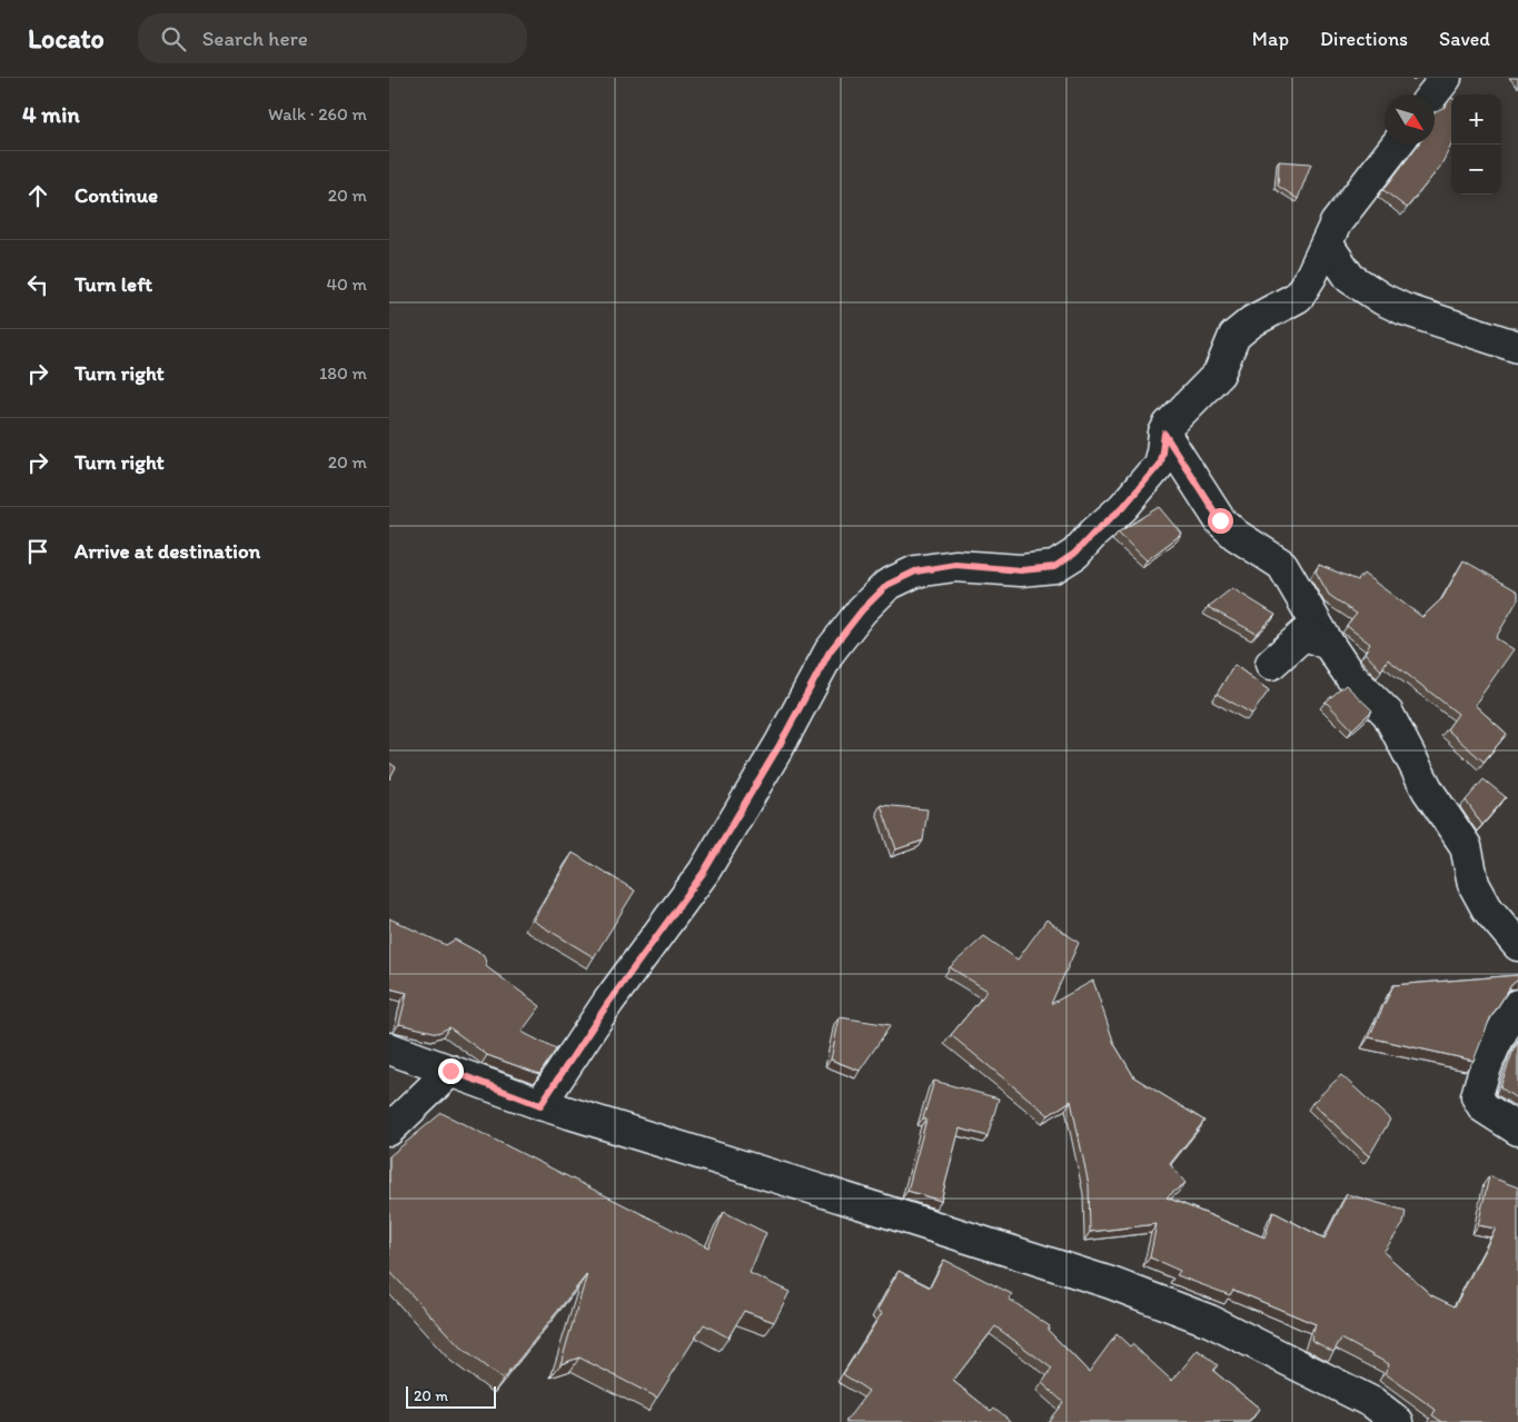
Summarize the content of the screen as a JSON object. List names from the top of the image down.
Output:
{
  "scale_bar": "20 m",
  "north": "bottom right",
  "page": {
    "header": "Locato",
    "search": "Search here",
    "nav": ["Map", "Directions", "Saved"],
    "heading": ["4 min", "Walk · 260 m"],
    "map_buttons": ["+", "−"],
    "list": [
      ["Continue", "20 m"],
      ["Turn left", "40 m"],
      ["Turn right", "180 m"],
      ["Turn right", "20 m"],
      "Arrive at destination"
    ],
    "scale": "20 m"
  }
}
